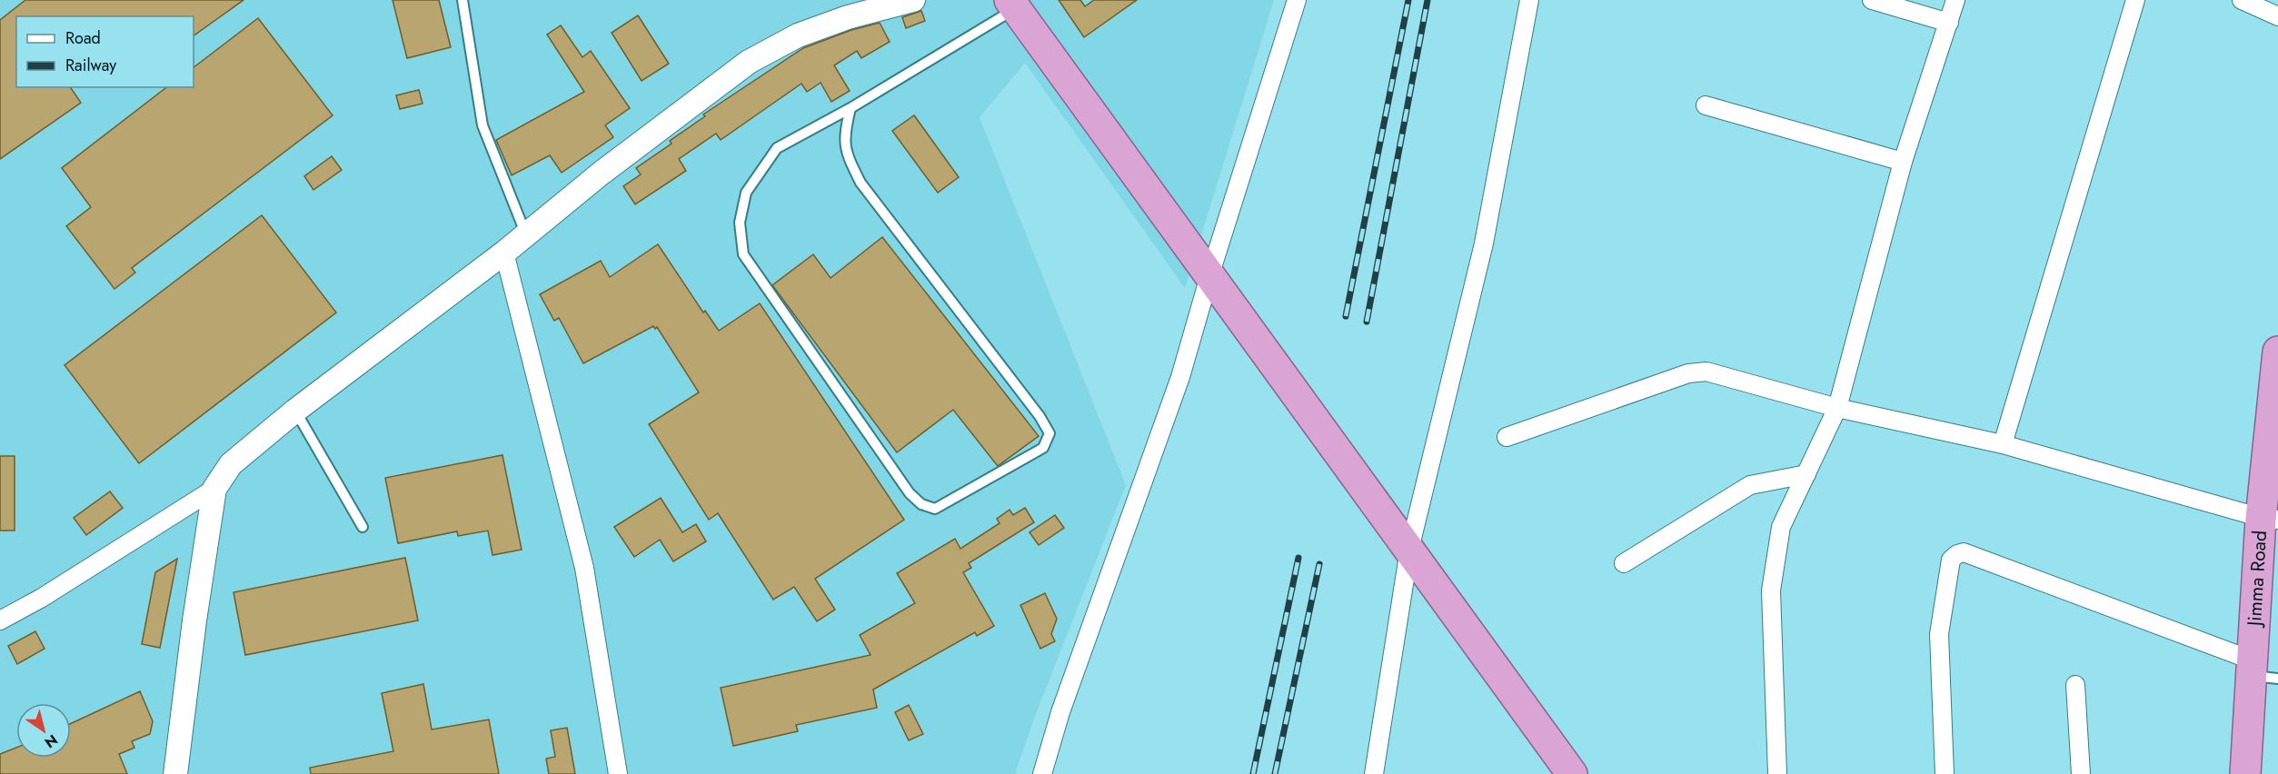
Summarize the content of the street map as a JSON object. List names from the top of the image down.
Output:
{
  "streets": {
    "highway": ["Jimma Road"]
  },
  "legend": ["Road", "Railway"],
  "north": "bottom right"
}
